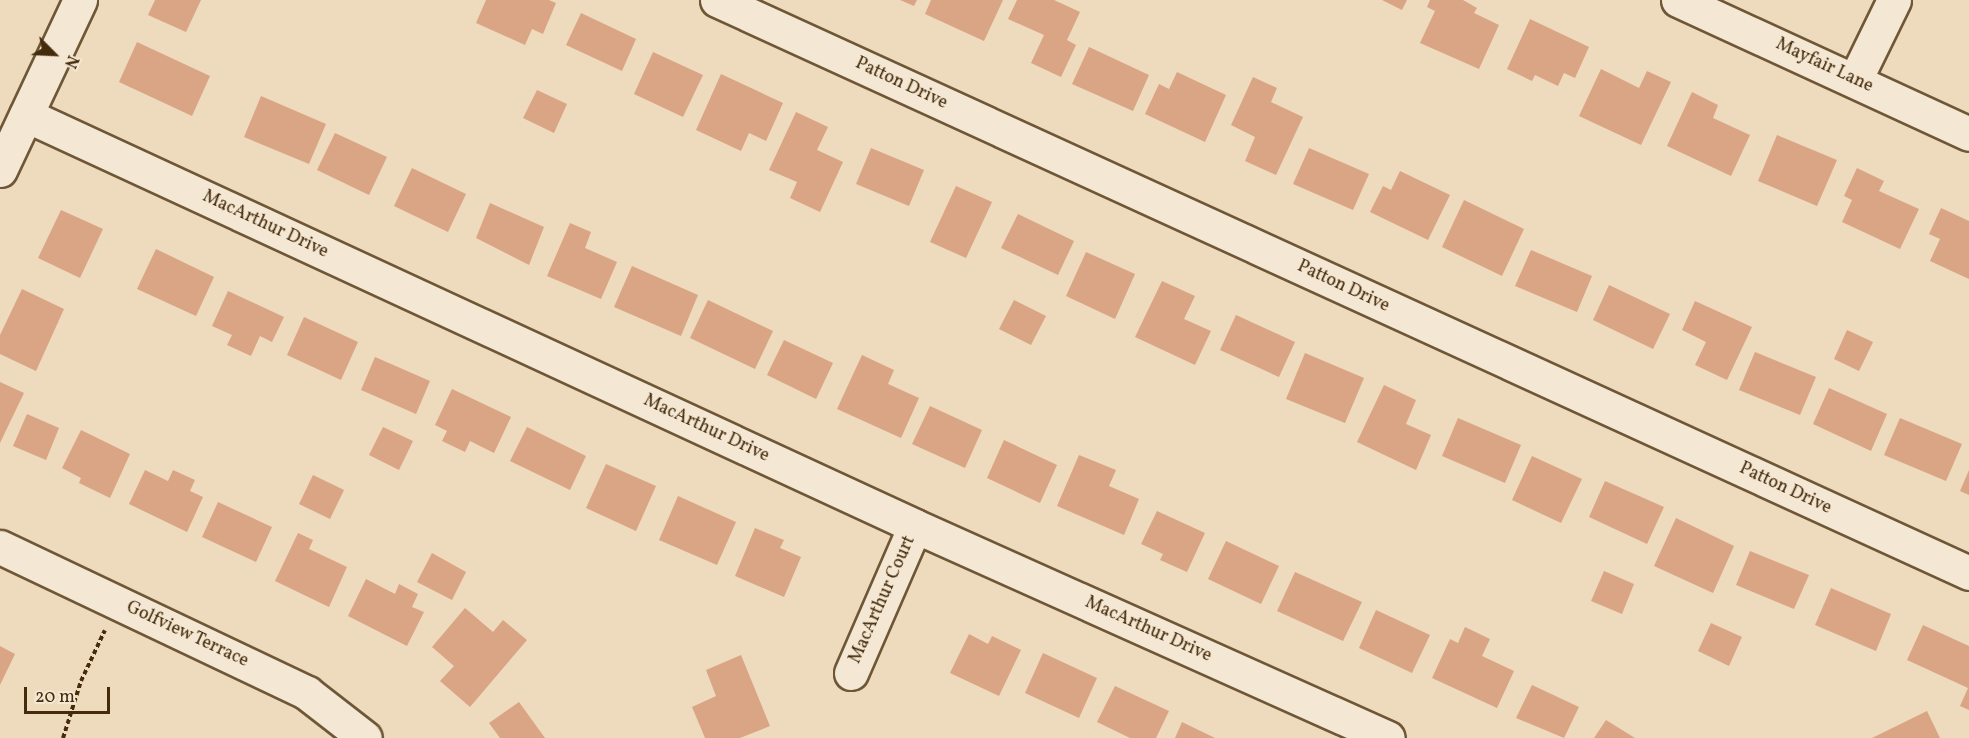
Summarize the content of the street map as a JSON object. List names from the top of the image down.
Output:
{
  "streets": {
    "street": [
      "Mayfair Lane",
      "Patton Drive",
      "MacArthur Drive",
      "MacArthur Court",
      "Golfview Terrace"
    ]
  },
  "crossings": [
    ["MacArthur Drive", "MacArthur Court"]
  ],
  "scale_bar": "20 m",
  "north": "bottom right"
}
